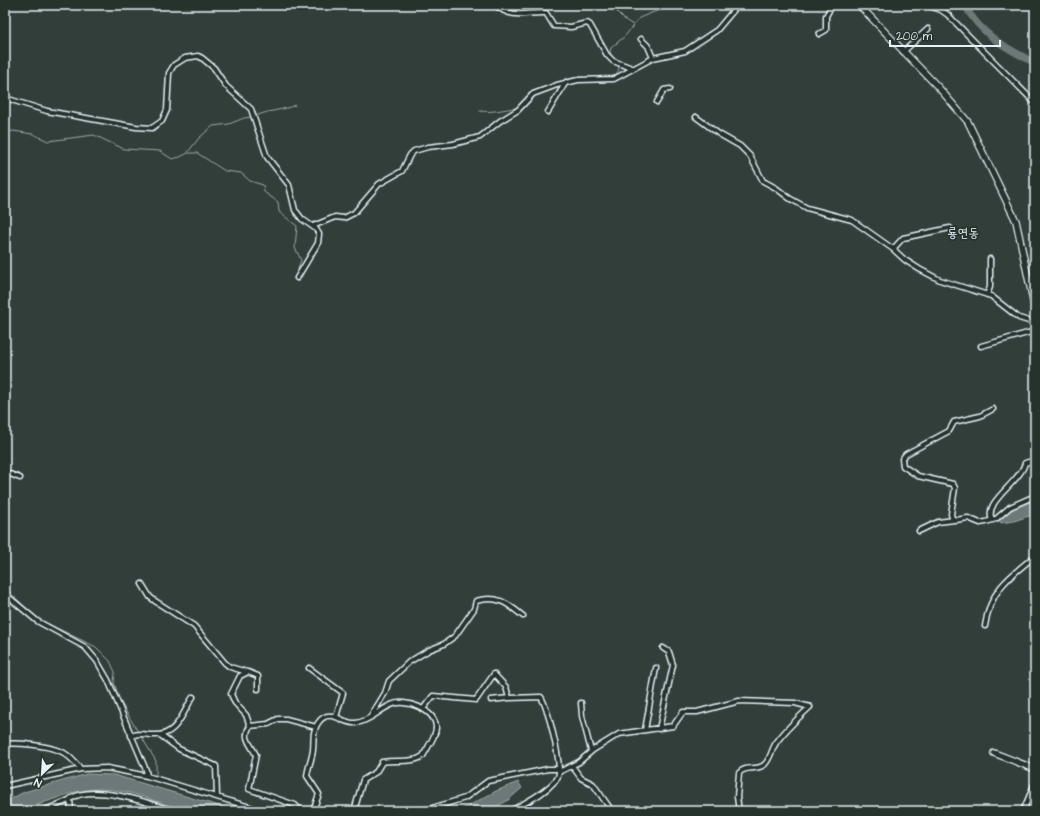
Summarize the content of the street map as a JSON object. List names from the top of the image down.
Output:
{
  "districts": ["룡연동"],
  "scale_bar": "200 m",
  "north": "bottom left"
}
